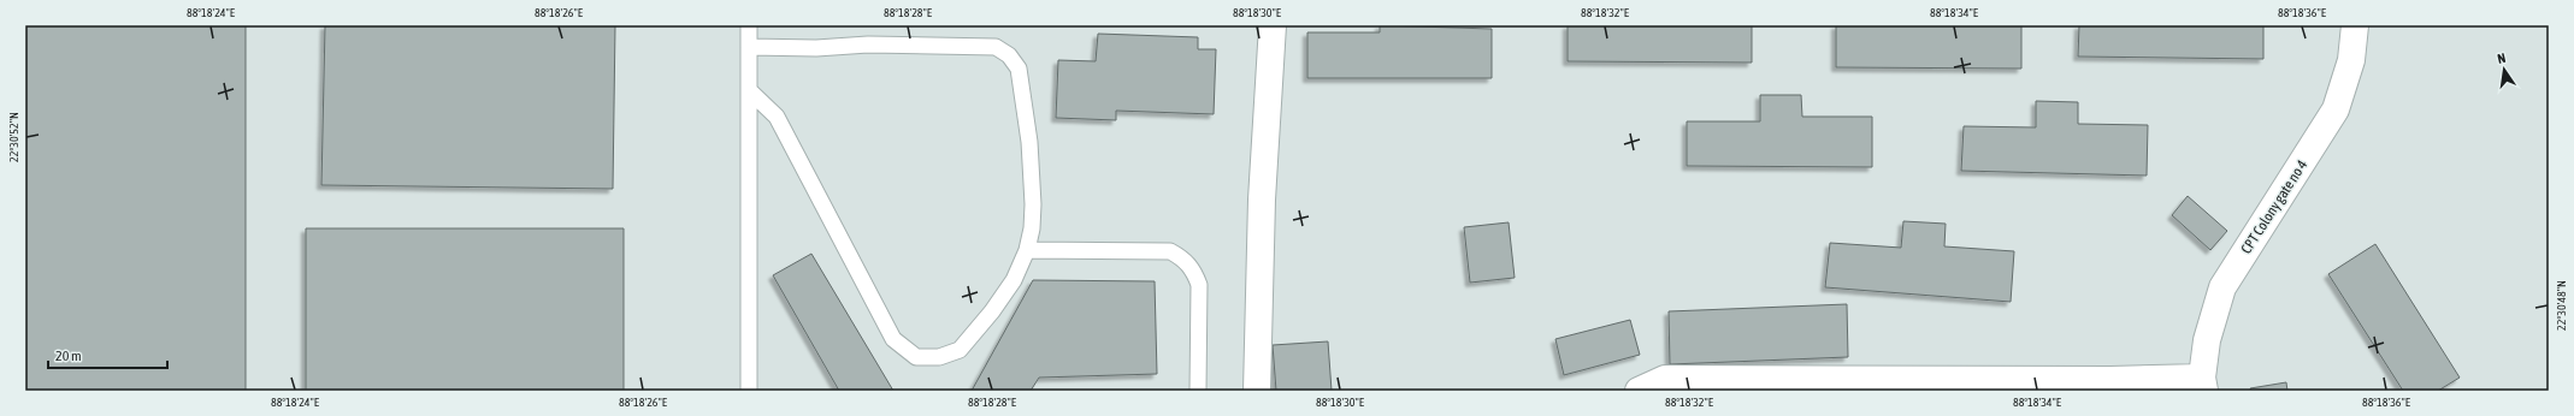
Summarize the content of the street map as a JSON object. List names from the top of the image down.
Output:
{
  "streets": {
    "street": ["CPT Colony gate no 4"]
  },
  "scale_bar": "20 m",
  "north": "top",
  "coordinates": [
    "88°18'24\"E",
    "88°18'26\"E",
    "88°18'28\"E",
    "88°18'30\"E",
    "88°18'32\"E",
    "88°18'34\"E",
    "88°18'36\"E",
    "22°30'52\"N",
    "22°30'48\"N"
  ]
}
